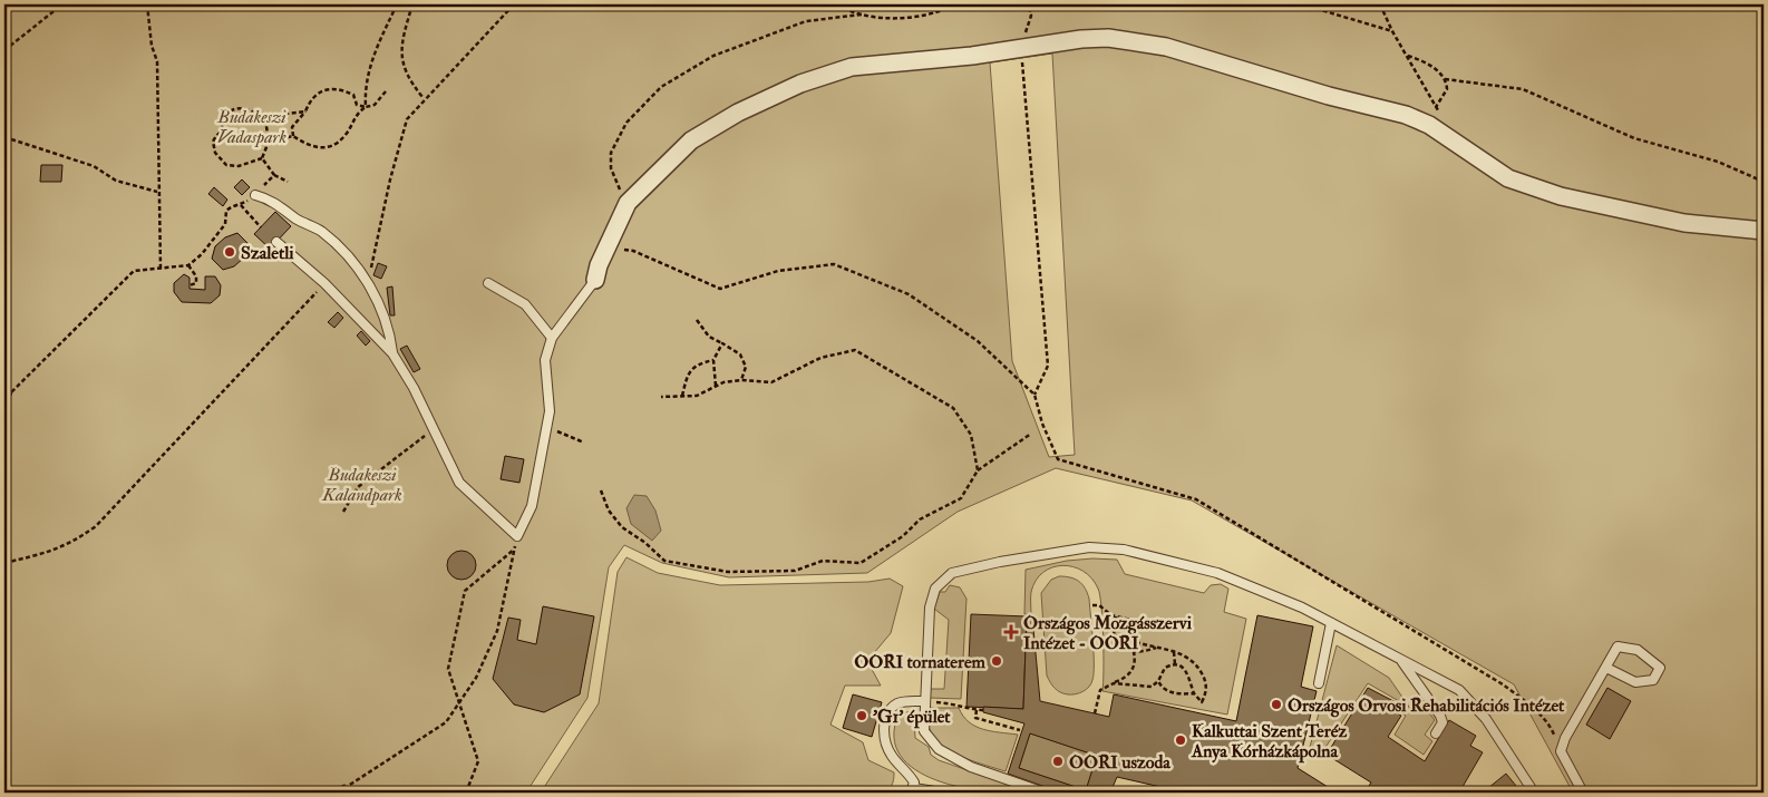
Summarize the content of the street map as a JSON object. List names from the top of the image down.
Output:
{
  "parks": ["Budakeszi Vadaspark", "Budakeszi Kalandpark"],
  "places": {
    "other": [
      "Szaletli",
      "OORI tornaterem",
      "Országos Orvosi Rehabilitációs Intézet",
      "'G1' épület",
      "Kalkuttai Szent Teréz Anya Kórházkápolna",
      "OORI uszoda"
    ],
    "health": ["Országos Mozgásszervi Intézet - OORI"]
  }
}
